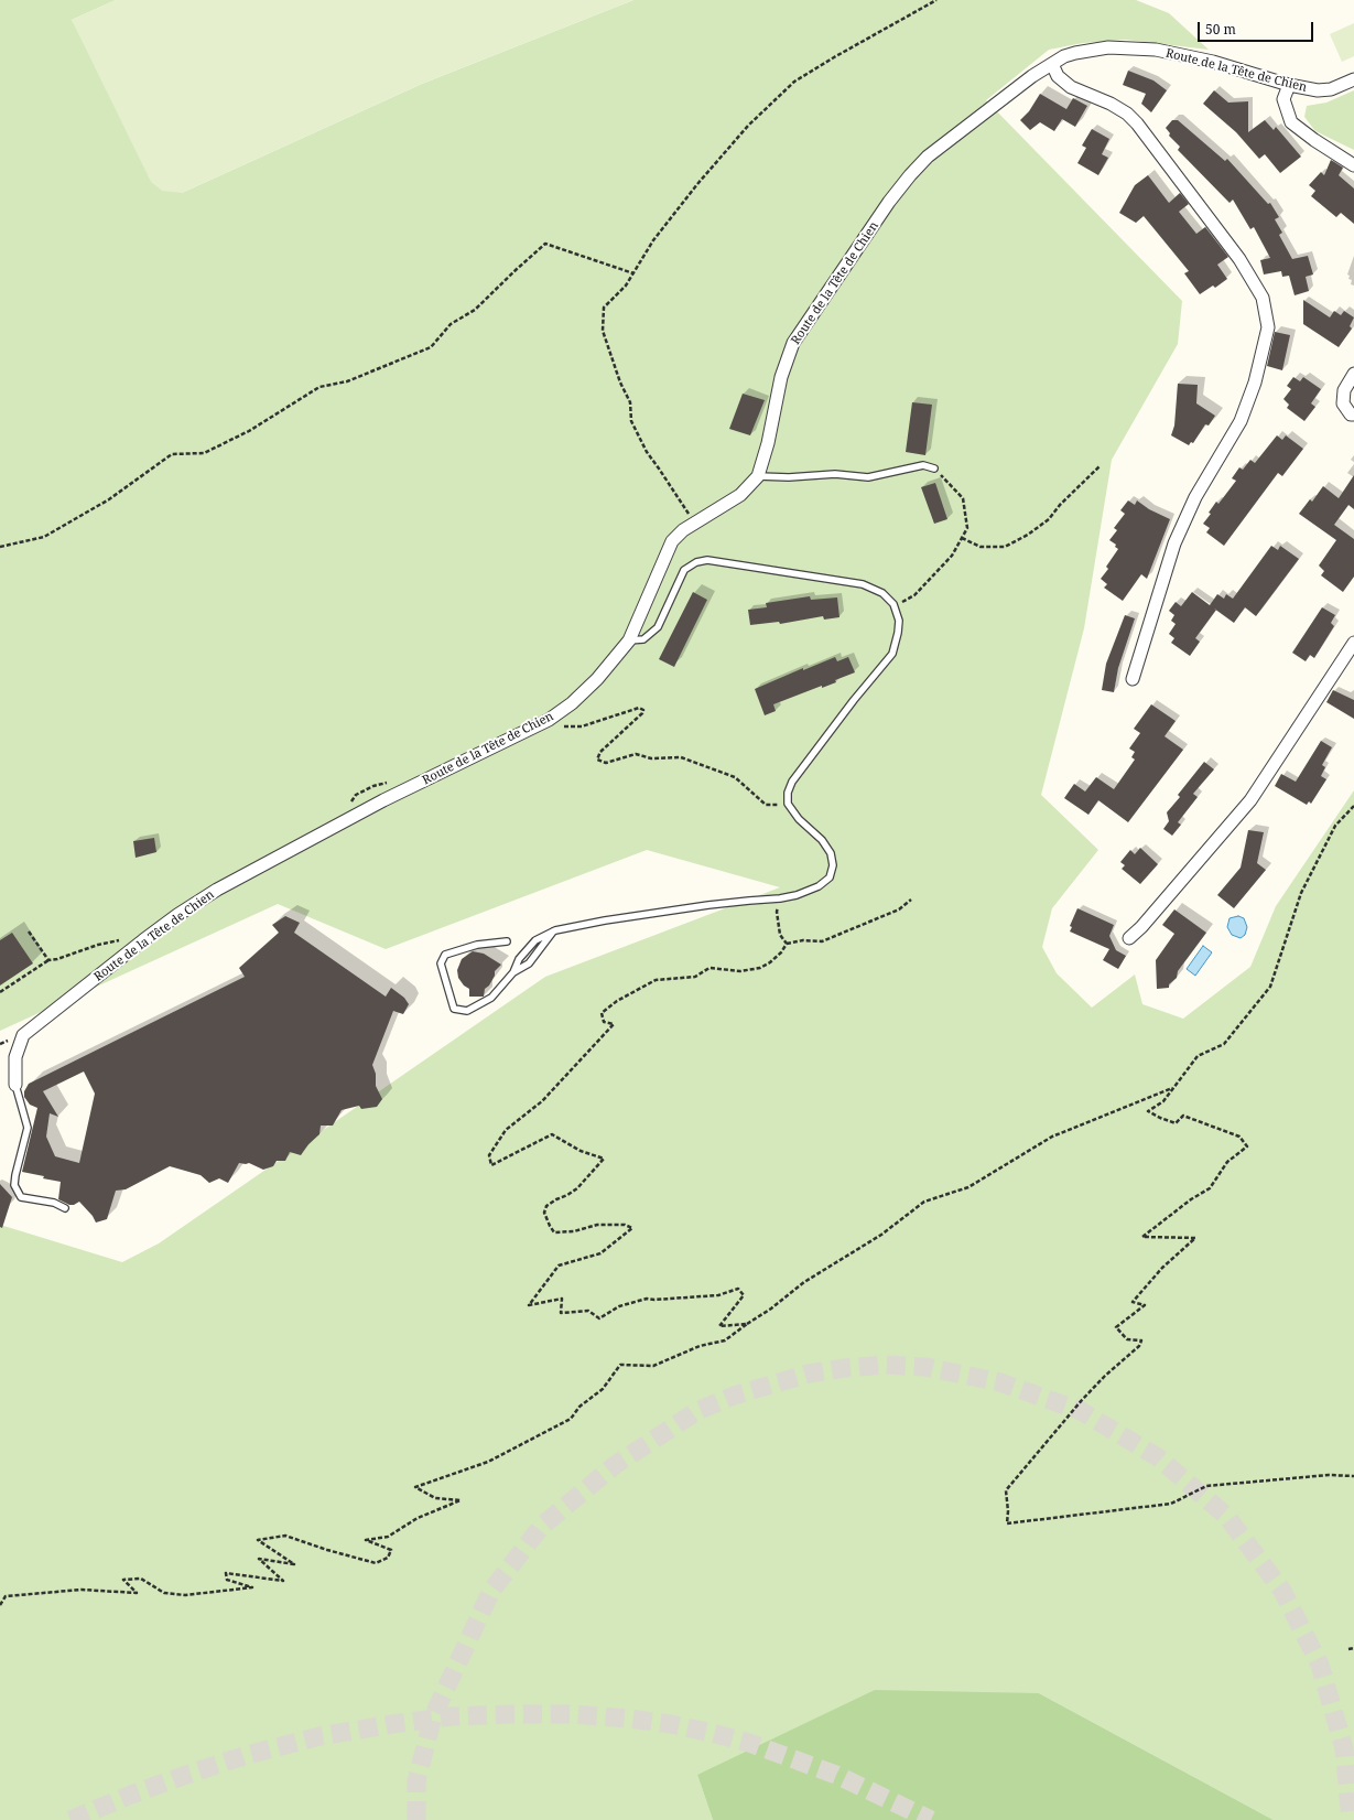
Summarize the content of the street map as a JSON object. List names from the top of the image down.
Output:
{
  "streets": {
    "street": ["Route de la Tête de Chien"]
  },
  "scale_bar": "50 m"
}
